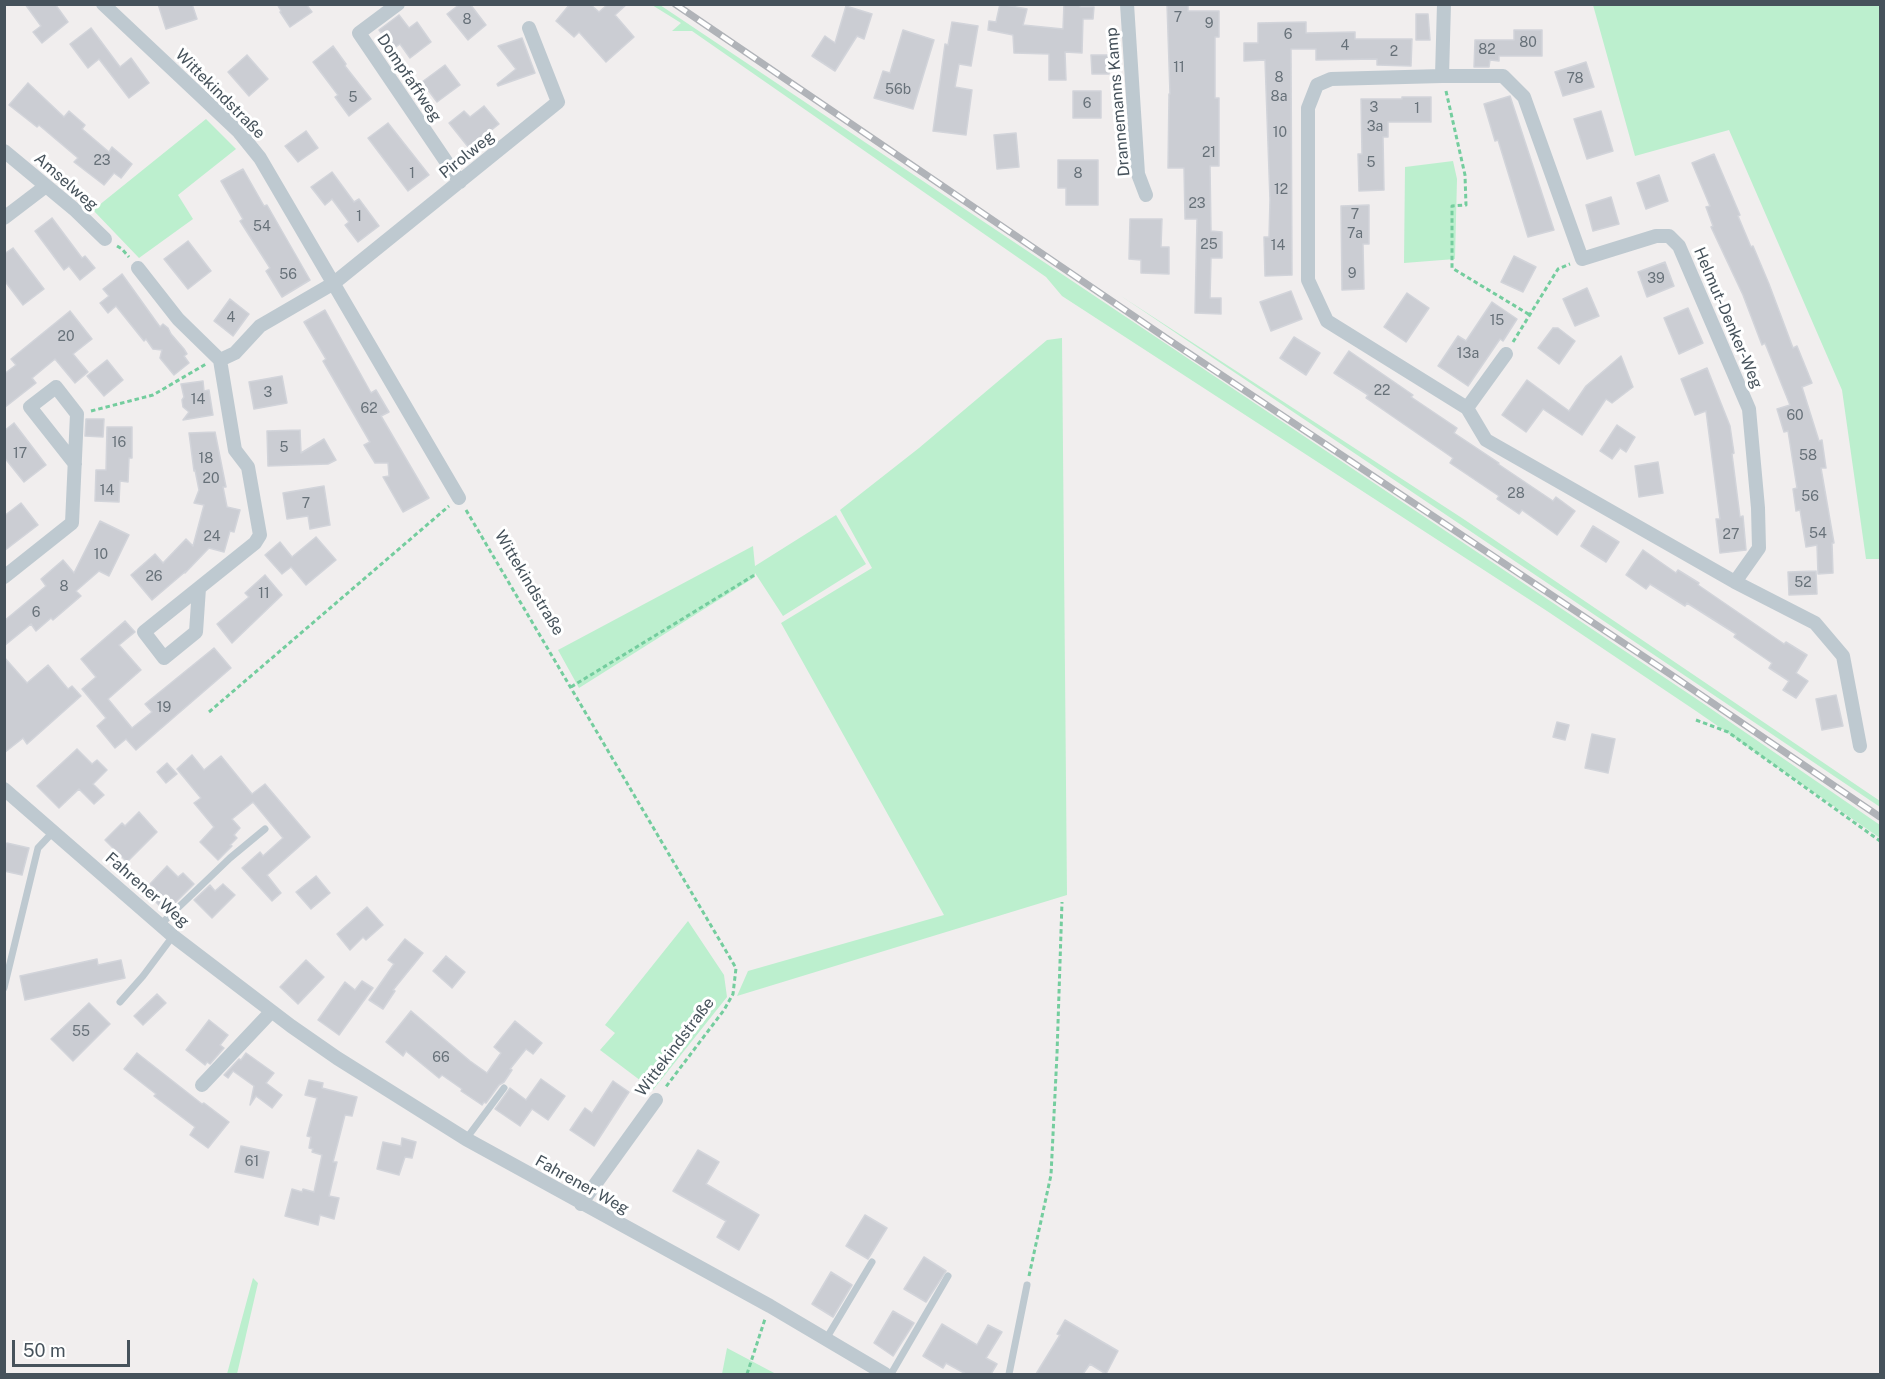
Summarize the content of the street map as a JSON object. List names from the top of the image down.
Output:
{
  "streets": {
    "street": [
      "Dompfaffweg",
      "Wittekindstraße",
      "Drannemanns Kamp",
      "Pirolweg",
      "Amselweg",
      "Helmut-Denker-Weg",
      "Fahrener Weg"
    ]
  },
  "crossings": [
    ["Dompfaffweg", "Pirolweg"],
    ["Wittekindstraße", "Pirolweg"],
    ["Wittekindstraße", "Fahrener Weg"]
  ],
  "house_numbers": [
    "7",
    "8",
    "9",
    "6",
    "80",
    "4",
    "82",
    "2",
    "11",
    "8",
    "78",
    "56b",
    "8a",
    "5",
    "6",
    "3",
    "1",
    "3a",
    "10",
    "21",
    "23",
    "5",
    "1",
    "8",
    "12",
    "23",
    "7",
    "1",
    "54",
    "7a",
    "25",
    "14",
    "9",
    "56",
    "39",
    "4",
    "15",
    "20",
    "13a",
    "22",
    "3",
    "14",
    "62",
    "60",
    "16",
    "5",
    "17",
    "58",
    "18",
    "20",
    "14",
    "28",
    "56",
    "7",
    "54",
    "27",
    "24",
    "10",
    "26",
    "52",
    "8",
    "11",
    "6",
    "19",
    "55",
    "66",
    "61"
  ],
  "scale_bar": "50 m"
}
